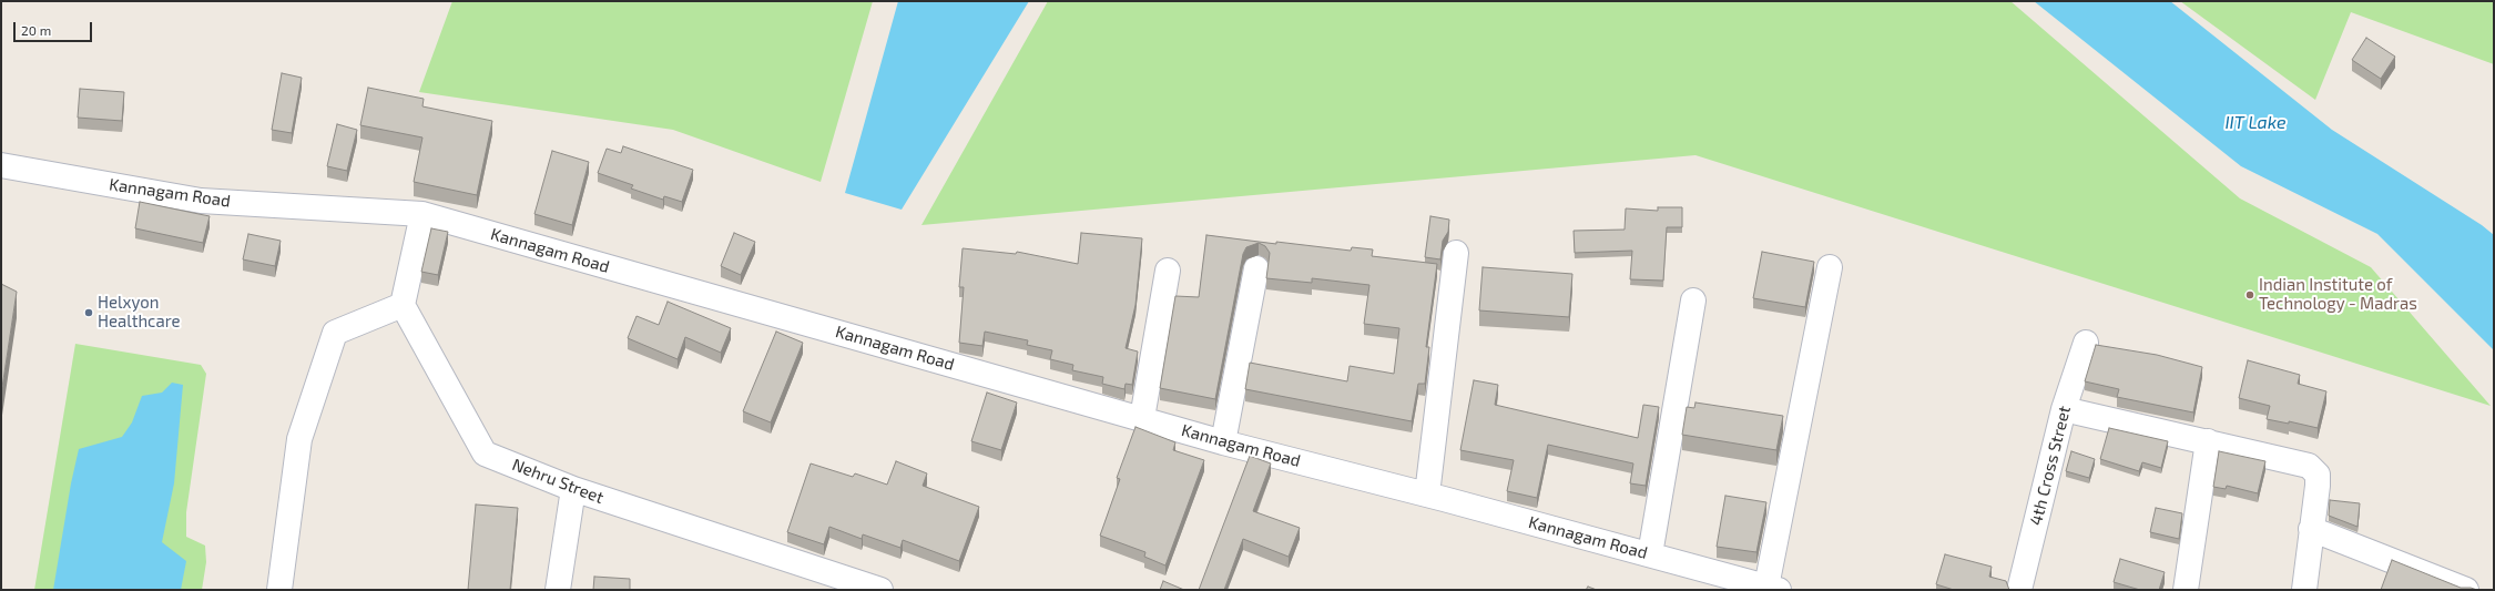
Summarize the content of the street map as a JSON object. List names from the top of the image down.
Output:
{
  "streets": {
    "street": ["Kannagam Road", "4th Cross Street", "Nehru Street"]
  },
  "water": ["IIT Lake"],
  "places": ["Indian Institute of Technology - Madras", "Helxyon Healthcare"],
  "scale_bar": "20 m"
}
